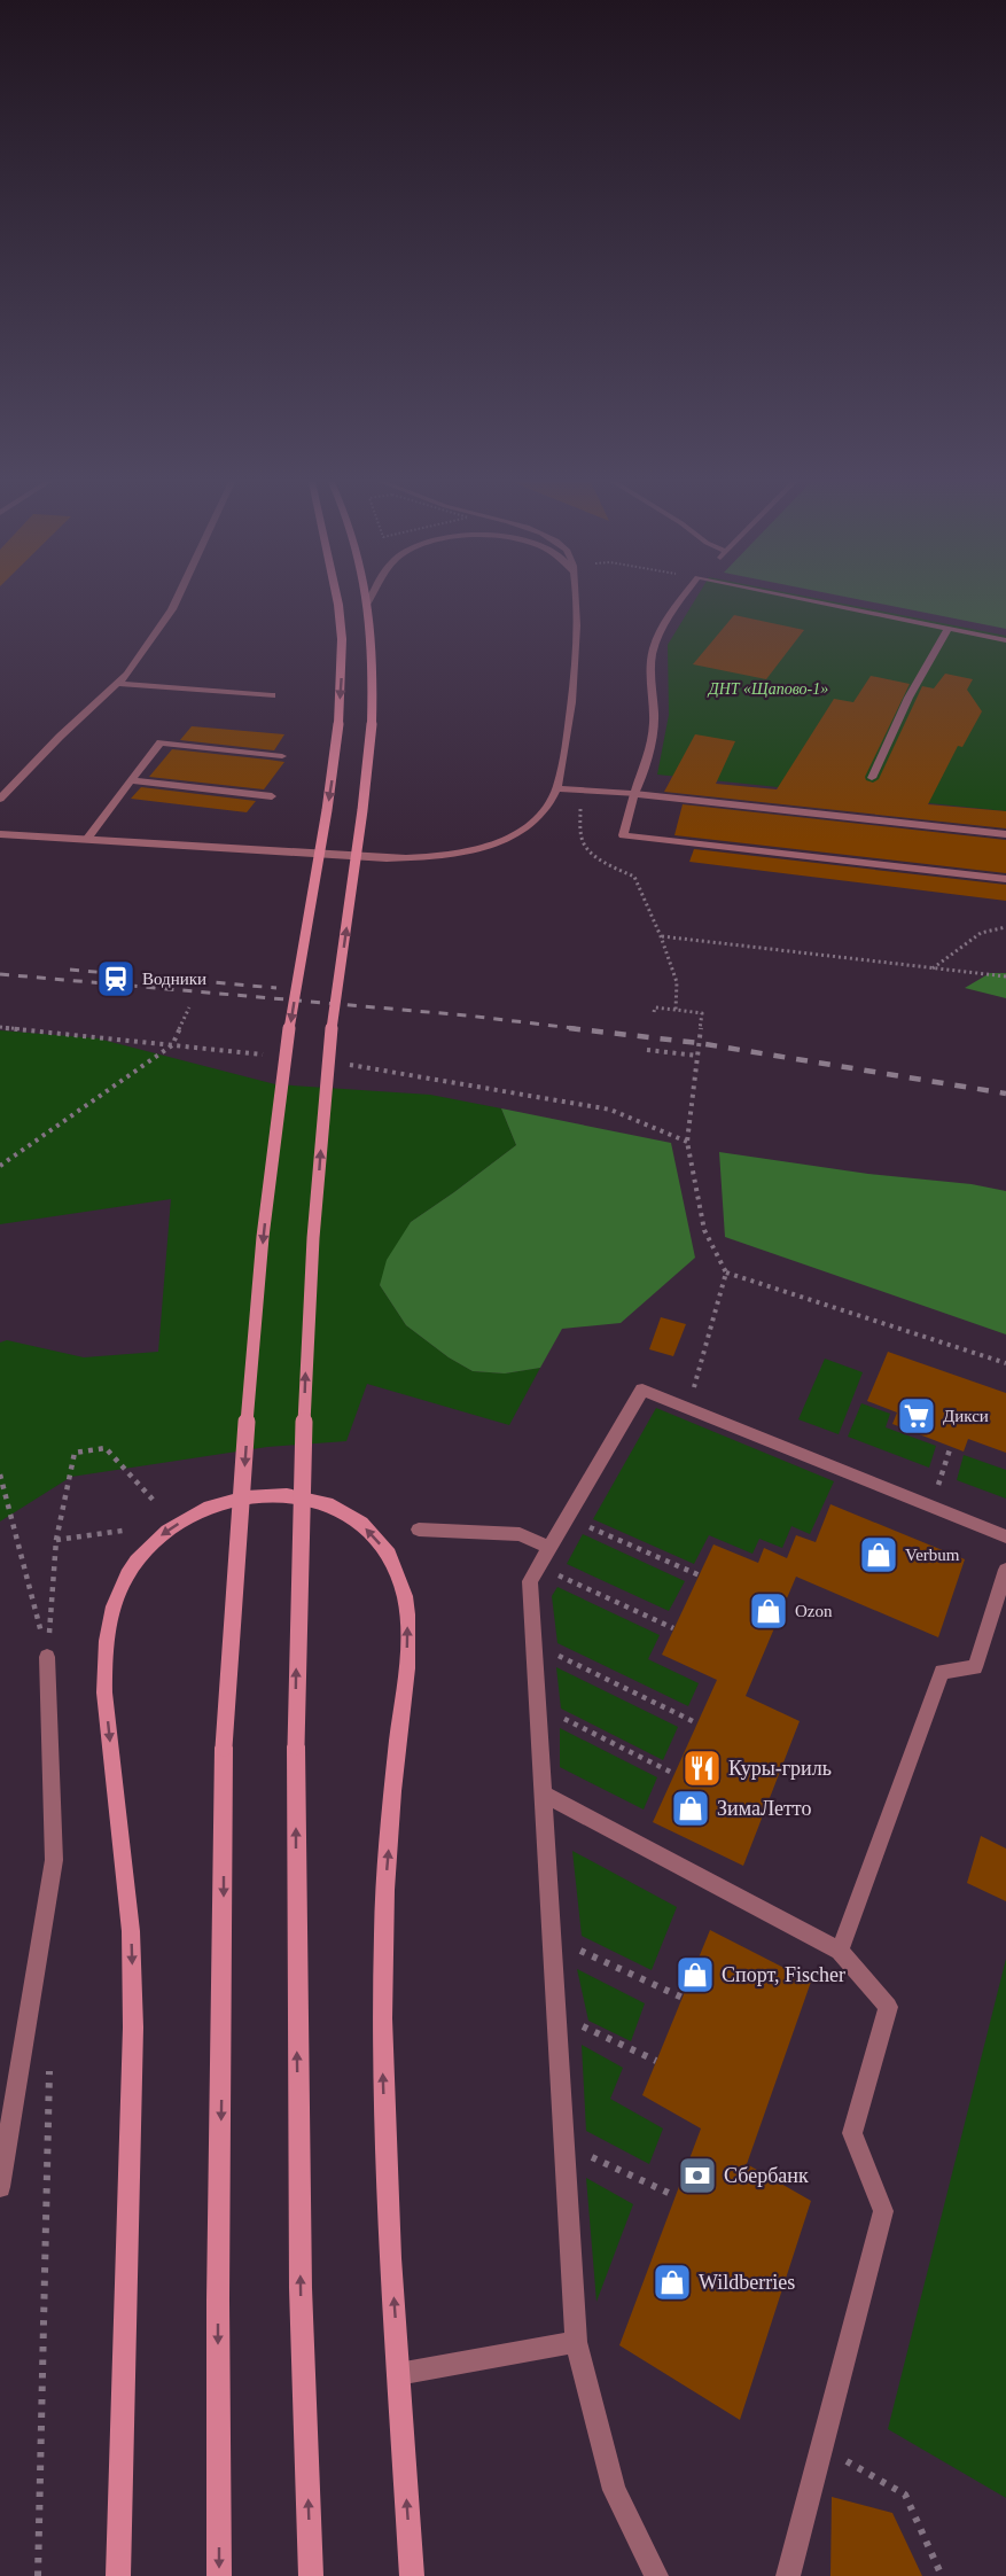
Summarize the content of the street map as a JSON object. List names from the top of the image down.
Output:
{
  "parks": ["ДНТ «Щапово-1»"],
  "places": {
    "station": ["Водники"],
    "supermarket": ["Дикси"],
    "shop": [
      "Verbum",
      "Ozon",
      "ЗимаЛетто",
      "Спорт, Fischer",
      "Wildberries"
    ],
    "restaurant": ["Куры-гриль"],
    "bank": ["Сбербанк"]
  }
}
